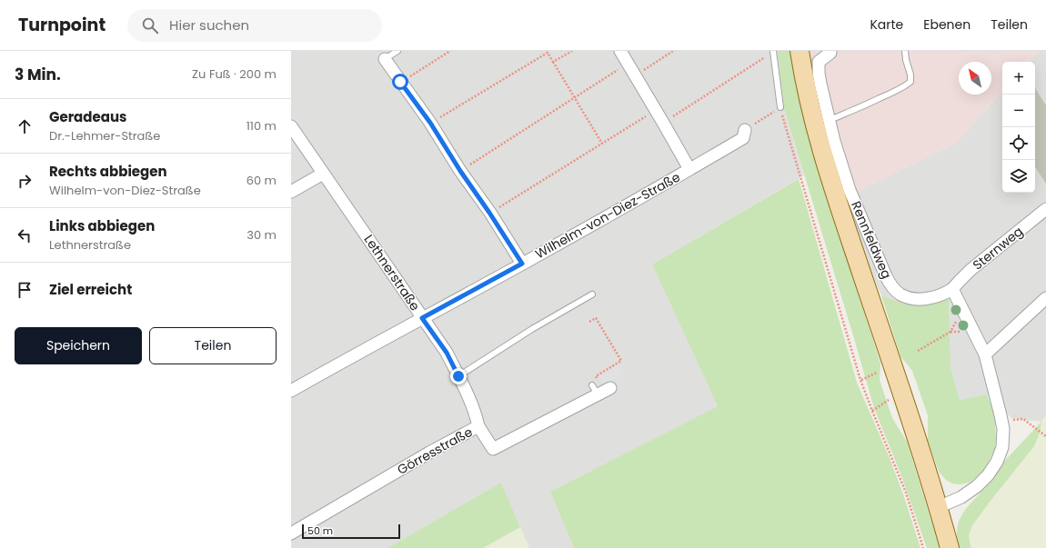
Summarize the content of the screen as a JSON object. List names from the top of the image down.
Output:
{
  "streets": {
    "street": [
      "Wilhelm-von-Diez-Straße",
      "Rennfeldweg",
      "Sternweg",
      "Lethnerstraße",
      "Görresstraße"
    ]
  },
  "crossings": [
    ["Wilhelm-von-Diez-Straße", "Lethnerstraße"],
    ["Rennfeldweg", "Sternweg"],
    ["Lethnerstraße", "Görresstraße"]
  ],
  "scale_bar": "50 m",
  "north": "top left",
  "page": {
    "header": "Turnpoint",
    "search": "Hier suchen",
    "nav": ["Karte", "Ebenen", "Teilen"],
    "heading": ["3 Min.", "Zu Fuß · 200 m"],
    "map_buttons": ["+", "−"],
    "list": [
      ["Geradeaus", "Dr.-Lehmer-Straße", "110 m"],
      ["Rechts abbiegen", "Wilhelm-von-Diez-Straße", "60 m"],
      ["Links abbiegen", "Lethnerstraße", "30 m"],
      "Ziel erreicht"
    ],
    "buttons": ["Speichern", "Teilen"],
    "scale": "50 m"
  }
}
